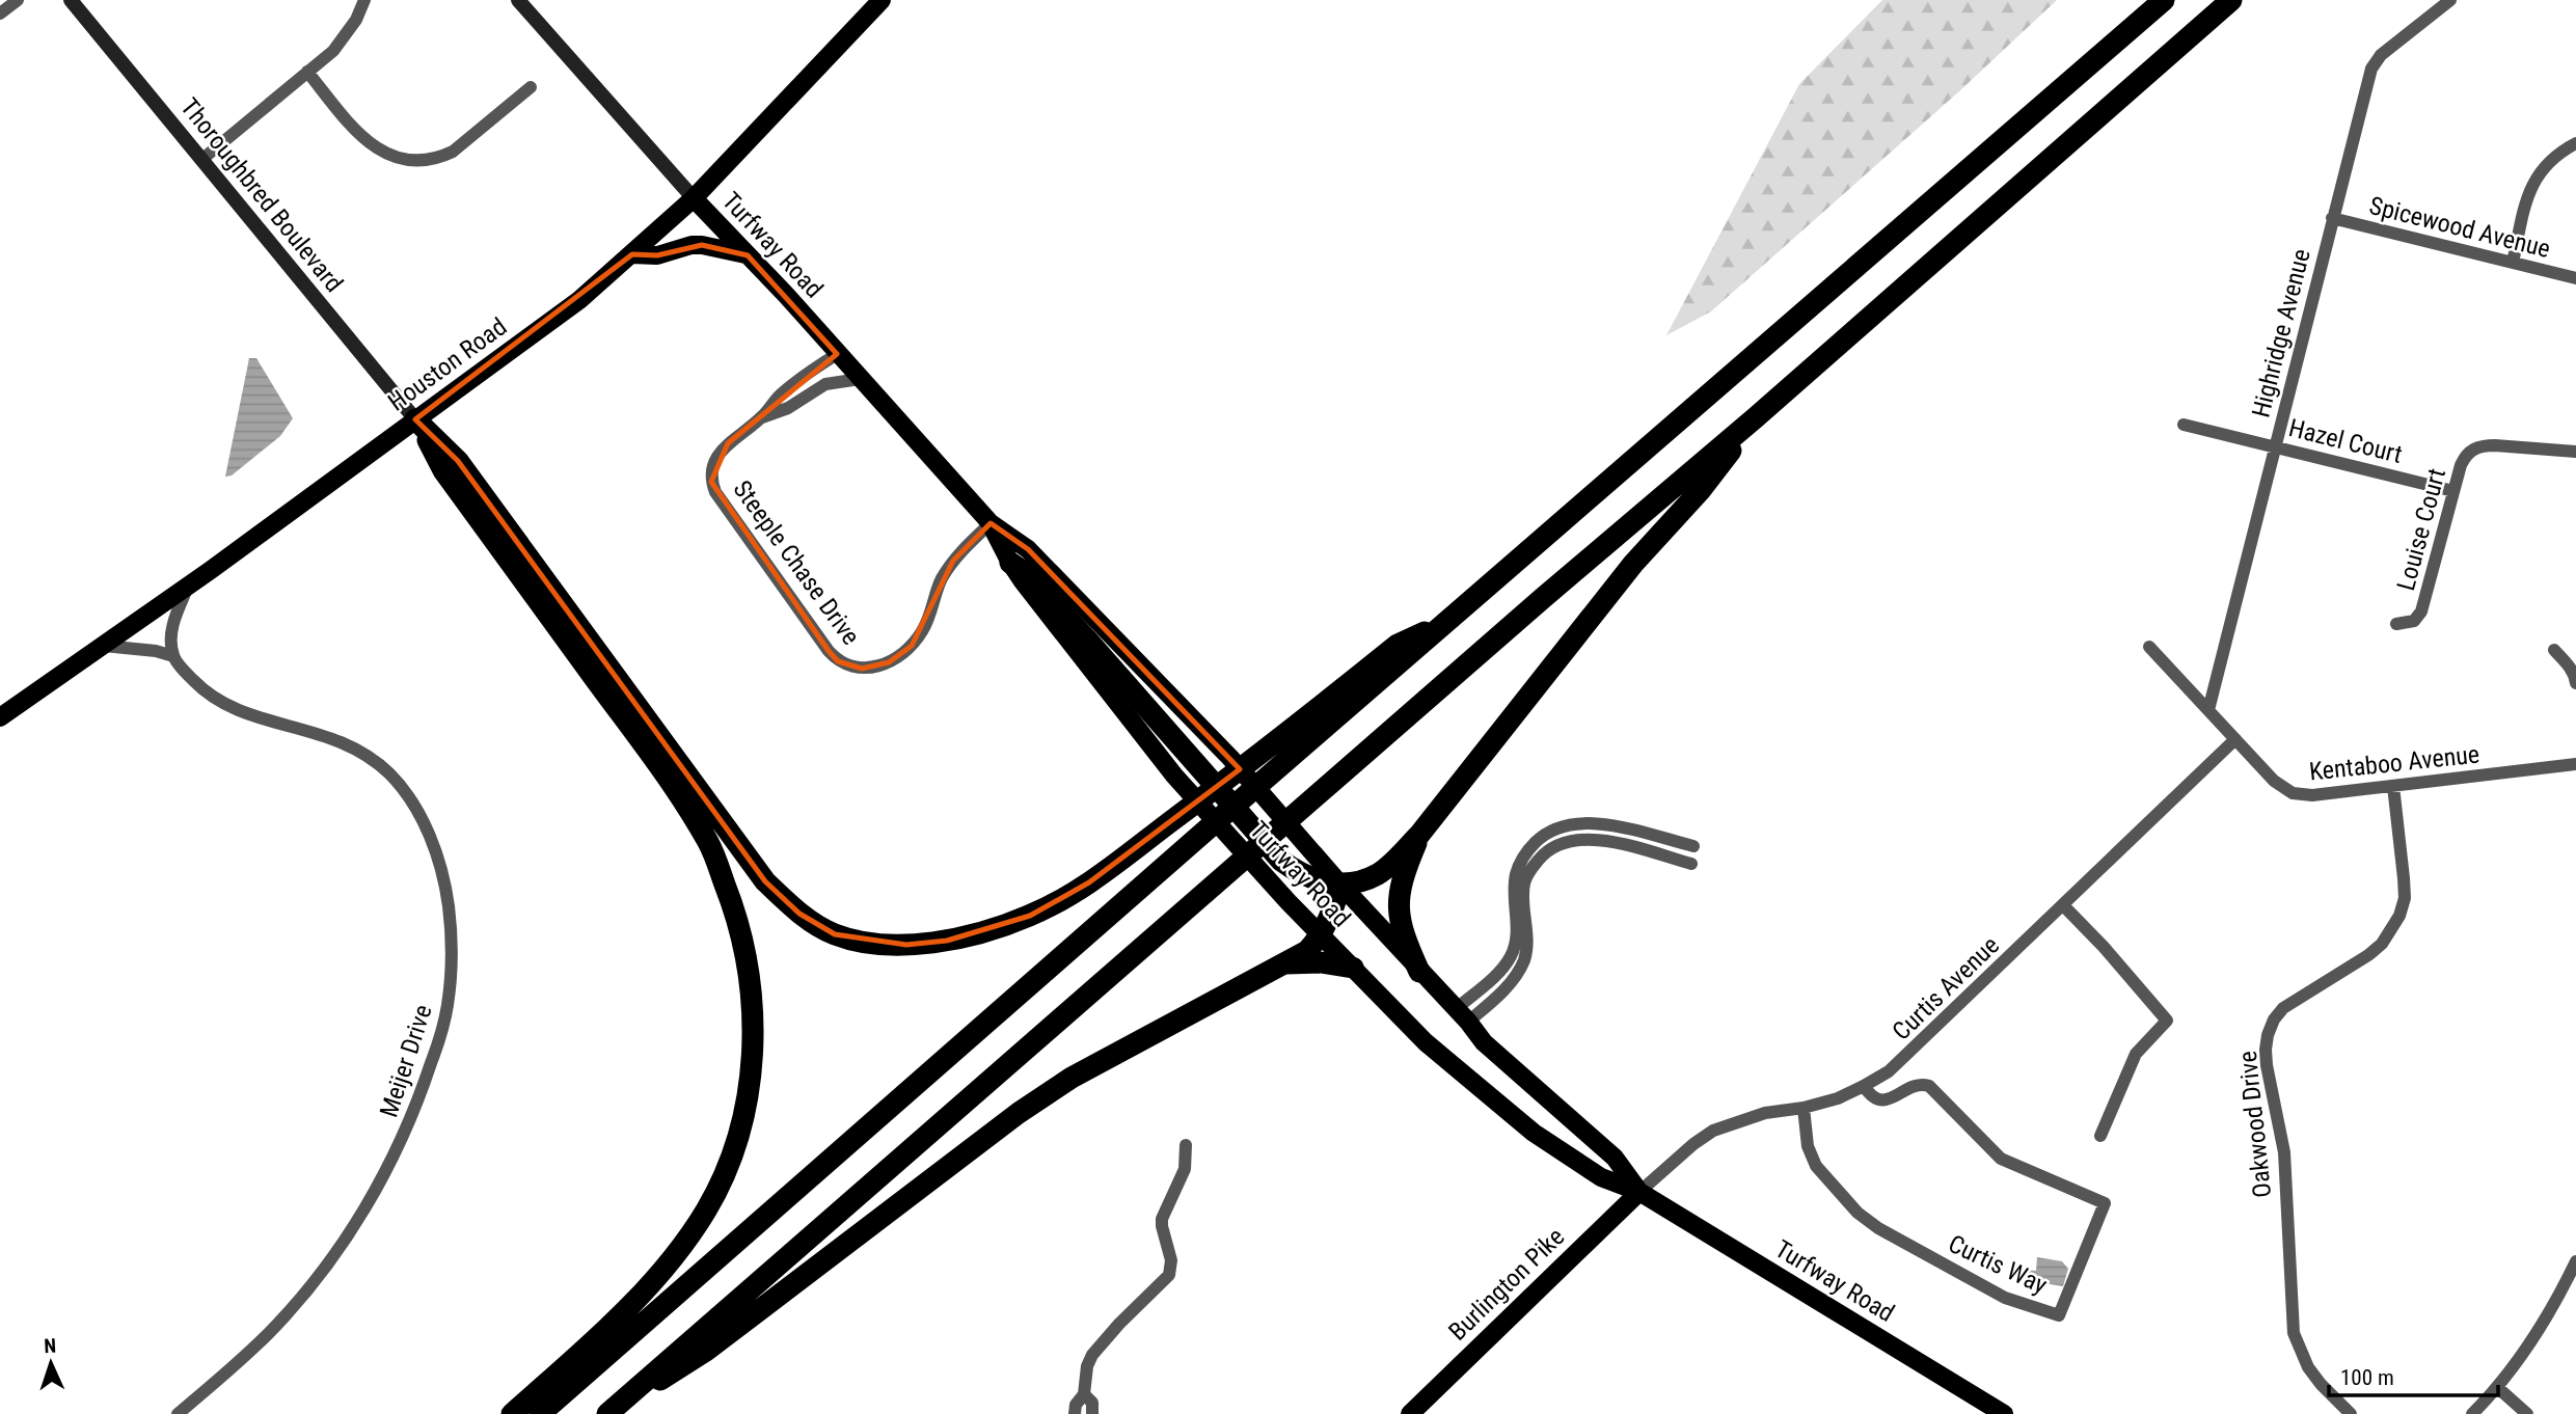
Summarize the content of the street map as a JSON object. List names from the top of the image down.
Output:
{
  "streets": {
    "main road": [
      "Thoroughbred Boulevard",
      "Turfway Road",
      "Houston Road",
      "Burlington Pike"
    ],
    "street": [
      "Spicewood Avenue",
      "Highridge Avenue",
      "Hazel Court",
      "Louise Court",
      "Steeple Chase Drive",
      "Kentaboo Avenue",
      "Curtis Avenue",
      "Meijer Drive",
      "Oakwood Drive",
      "Curtis Way"
    ]
  },
  "crossings": [
    ["Thoroughbred Boulevard", "Houston Road"],
    ["Spicewood Avenue", "Highridge Avenue"],
    ["Turfway Road", "Houston Road"],
    ["Turfway Road", "Steeple Chase Drive"],
    ["Turfway Road", "Curtis Avenue"],
    ["Turfway Road", "Burlington Pike"],
    ["Highridge Avenue", "Hazel Court"],
    ["Highridge Avenue", "Kentaboo Avenue"],
    ["Hazel Court", "Louise Court"],
    ["Kentaboo Avenue", "Curtis Avenue"],
    ["Kentaboo Avenue", "Oakwood Drive"],
    ["Curtis Avenue", "Curtis Way"],
    ["Curtis Avenue", "Burlington Pike"]
  ],
  "scale_bar": "100 m",
  "north": "top"
}
